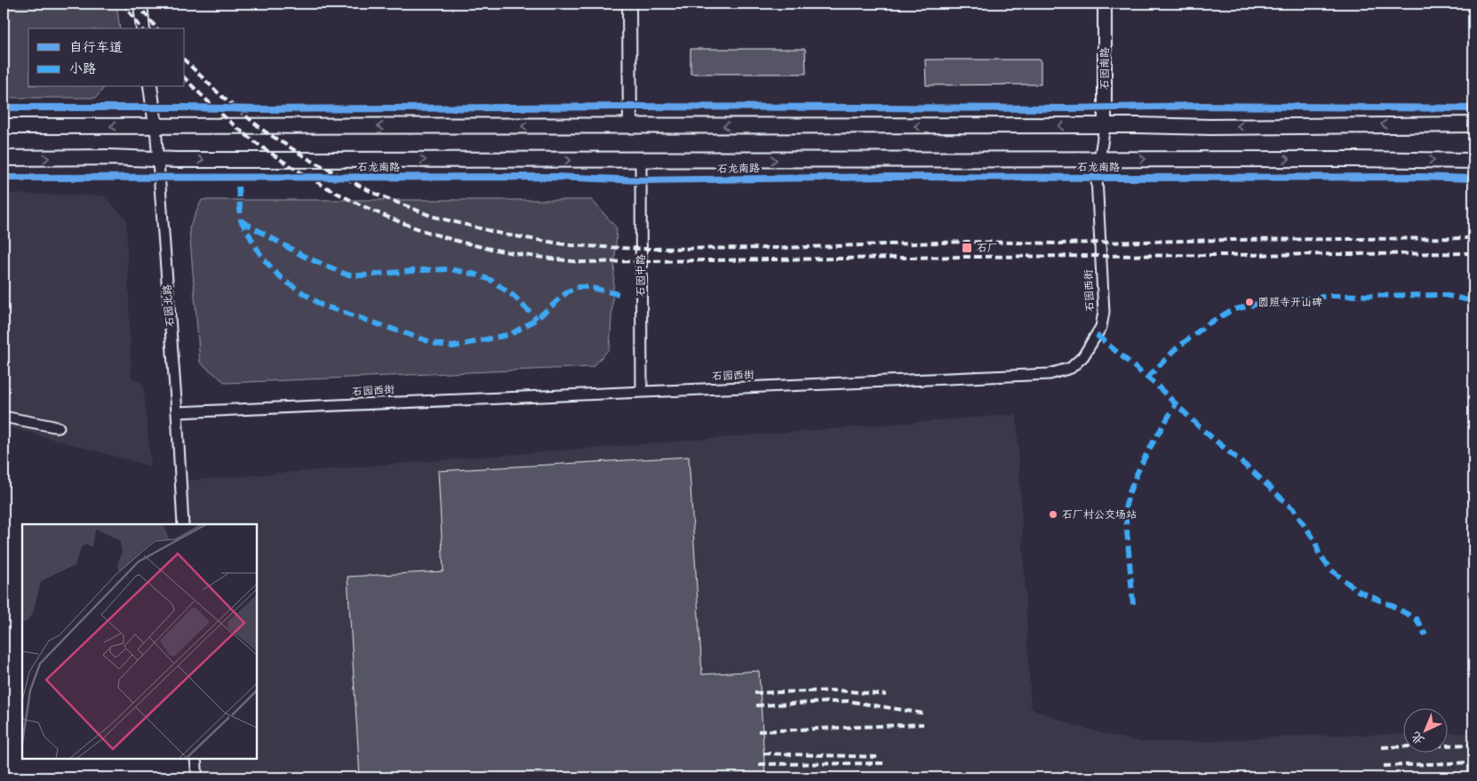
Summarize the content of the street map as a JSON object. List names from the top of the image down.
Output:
{
  "streets": {
    "main road": ["石龙南路"],
    "street": [
      "石园南路",
      "石园中路",
      "石园西街",
      "石园北路"
    ]
  },
  "crossings": [
    ["石园南路", "石龙南路"],
    ["石园南路", "石园西街"],
    ["石龙南路", "石园中路"],
    ["石龙南路", "石园西街"],
    ["石龙南路", "石园北路"],
    ["石园中路", "石园西街"],
    ["石园西街", "石园北路"]
  ],
  "places": {
    "transit": ["石厂"],
    "other": ["圆照寺开山碑", "石厂村公交场站"]
  },
  "legend": ["自行车道", "小路"],
  "north": "bottom left"
}
